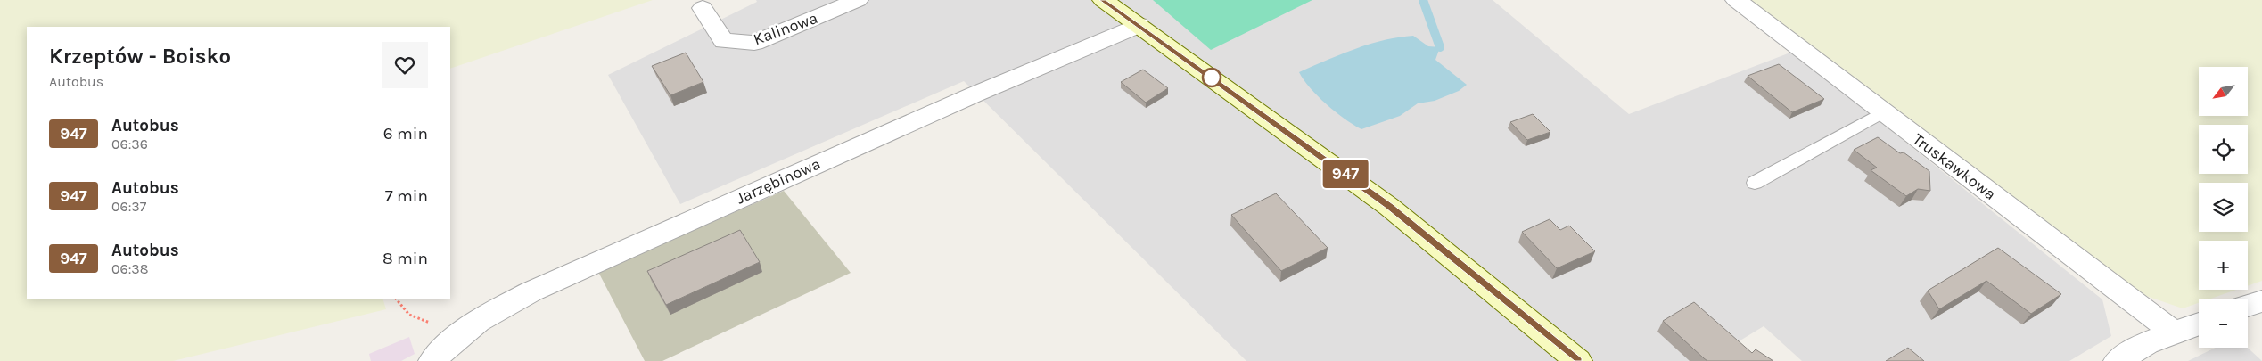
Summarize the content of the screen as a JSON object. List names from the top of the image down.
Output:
{
  "streets": {
    "street": ["Kalinowa", "Truskawkowa", "Jarzębinowa"]
  },
  "lines": ["bus line 947"],
  "north": "bottom left",
  "page": {
    "on_map": "947",
    "heading": ["Krzeptów - Boisko", "Autobus"],
    "map_buttons": ["+", "−"],
    "list": [
      {
        "mark": "947",
        "name": "Autobus",
        "note": "06:36",
        "value": "6 min"
      },
      {
        "mark": "947",
        "name": "Autobus",
        "note": "06:37",
        "value": "7 min"
      },
      {
        "mark": "947",
        "name": "Autobus",
        "note": "06:38",
        "value": "8 min"
      }
    ]
  }
}
